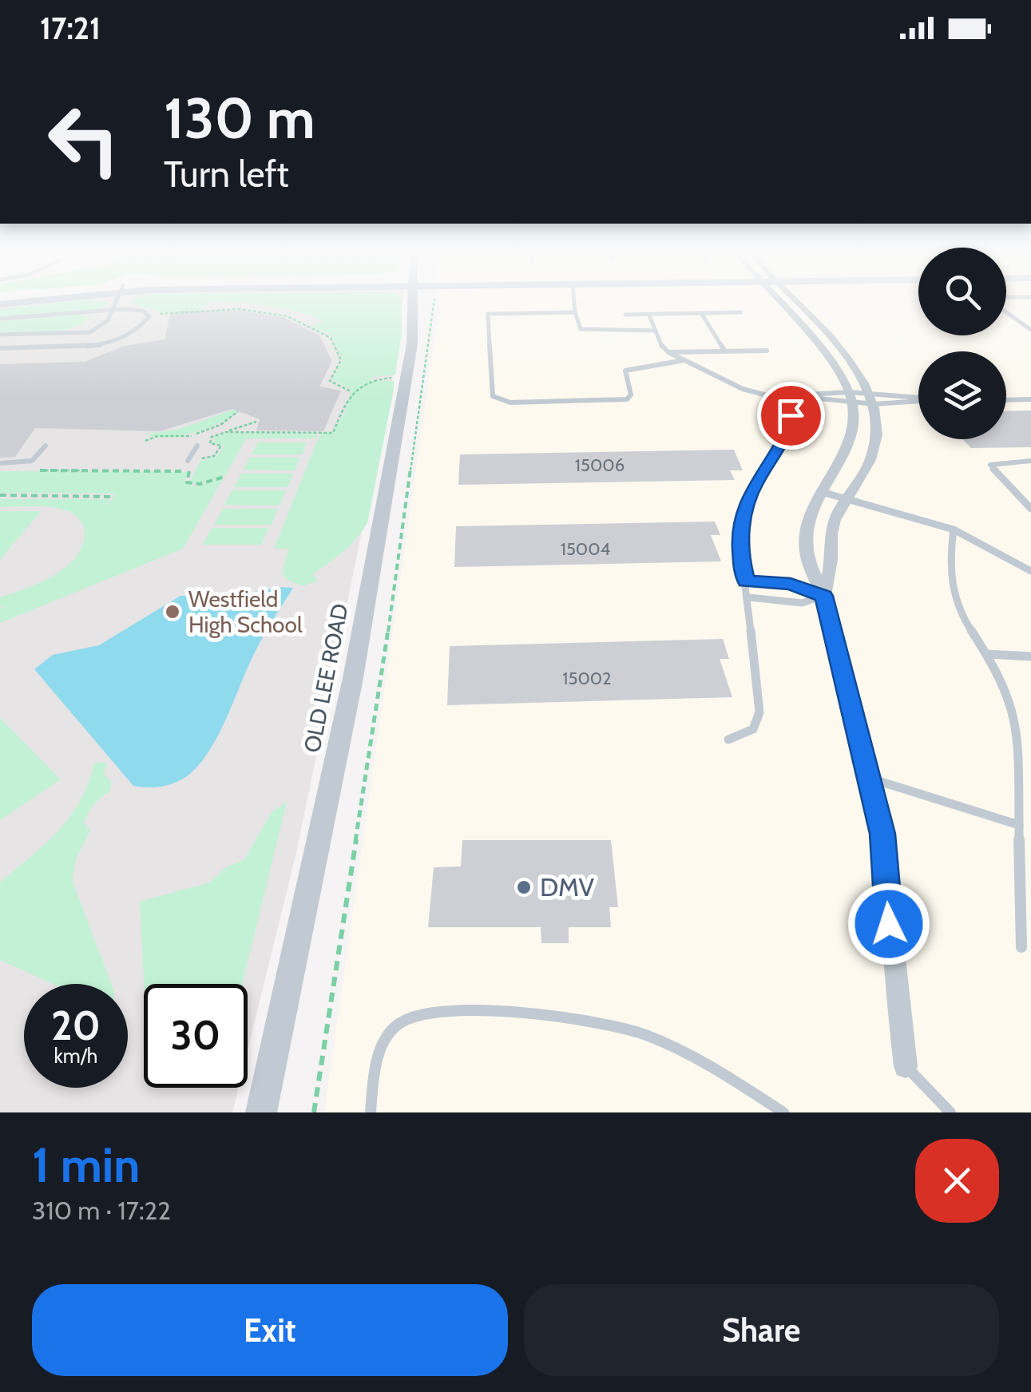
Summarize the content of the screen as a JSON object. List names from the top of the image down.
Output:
{
  "streets": {
    "street": ["OLD LEE ROAD"]
  },
  "places": ["Westfield High School", "DMV"],
  "house_numbers": ["15006", "15004", "15002"],
  "page": {
    "status": "17:21",
    "turn": ["130 m", "Turn left"],
    "speed": "20 km/h",
    "limit": "30",
    "heading": ["1 min", "310 m · 17:22"],
    "buttons": ["Exit", "Share"]
  }
}
